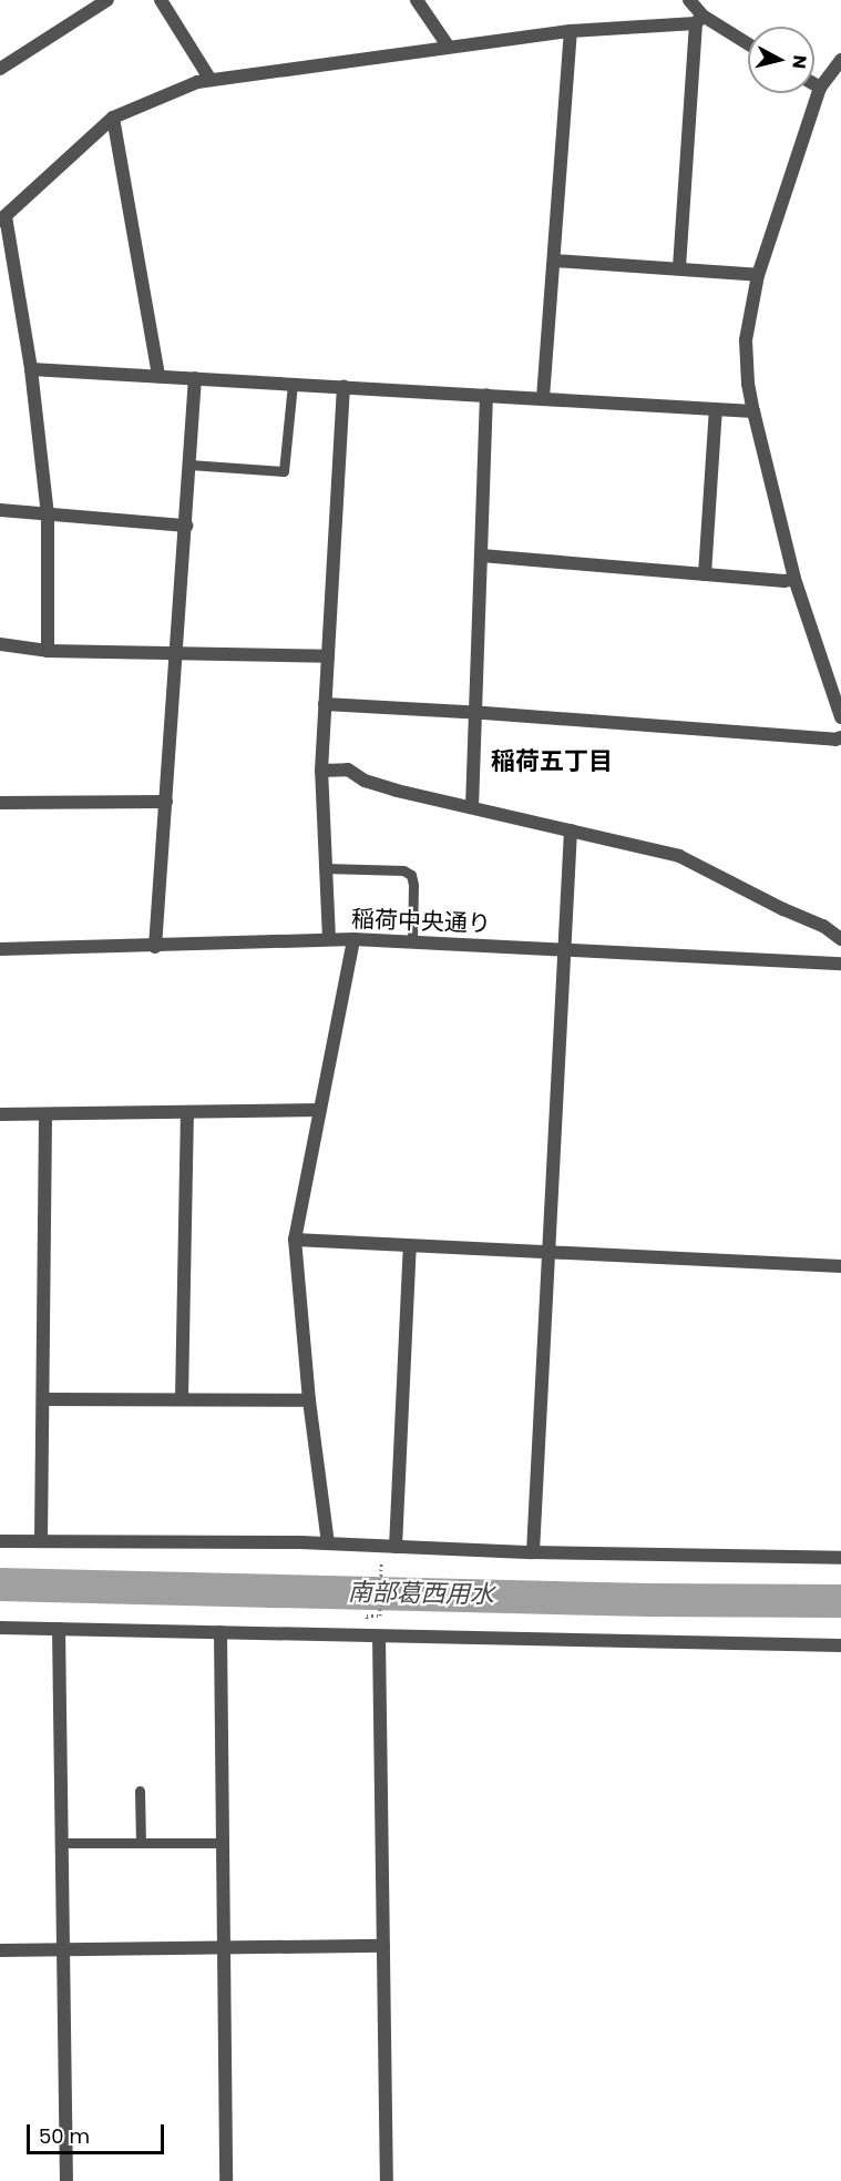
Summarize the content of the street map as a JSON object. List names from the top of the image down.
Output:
{
  "streets": {
    "street": ["稲荷中央通り"]
  },
  "districts": ["稲荷五丁目"],
  "water": ["南部葛西用水"],
  "scale_bar": "50 m",
  "north": "right"
}
